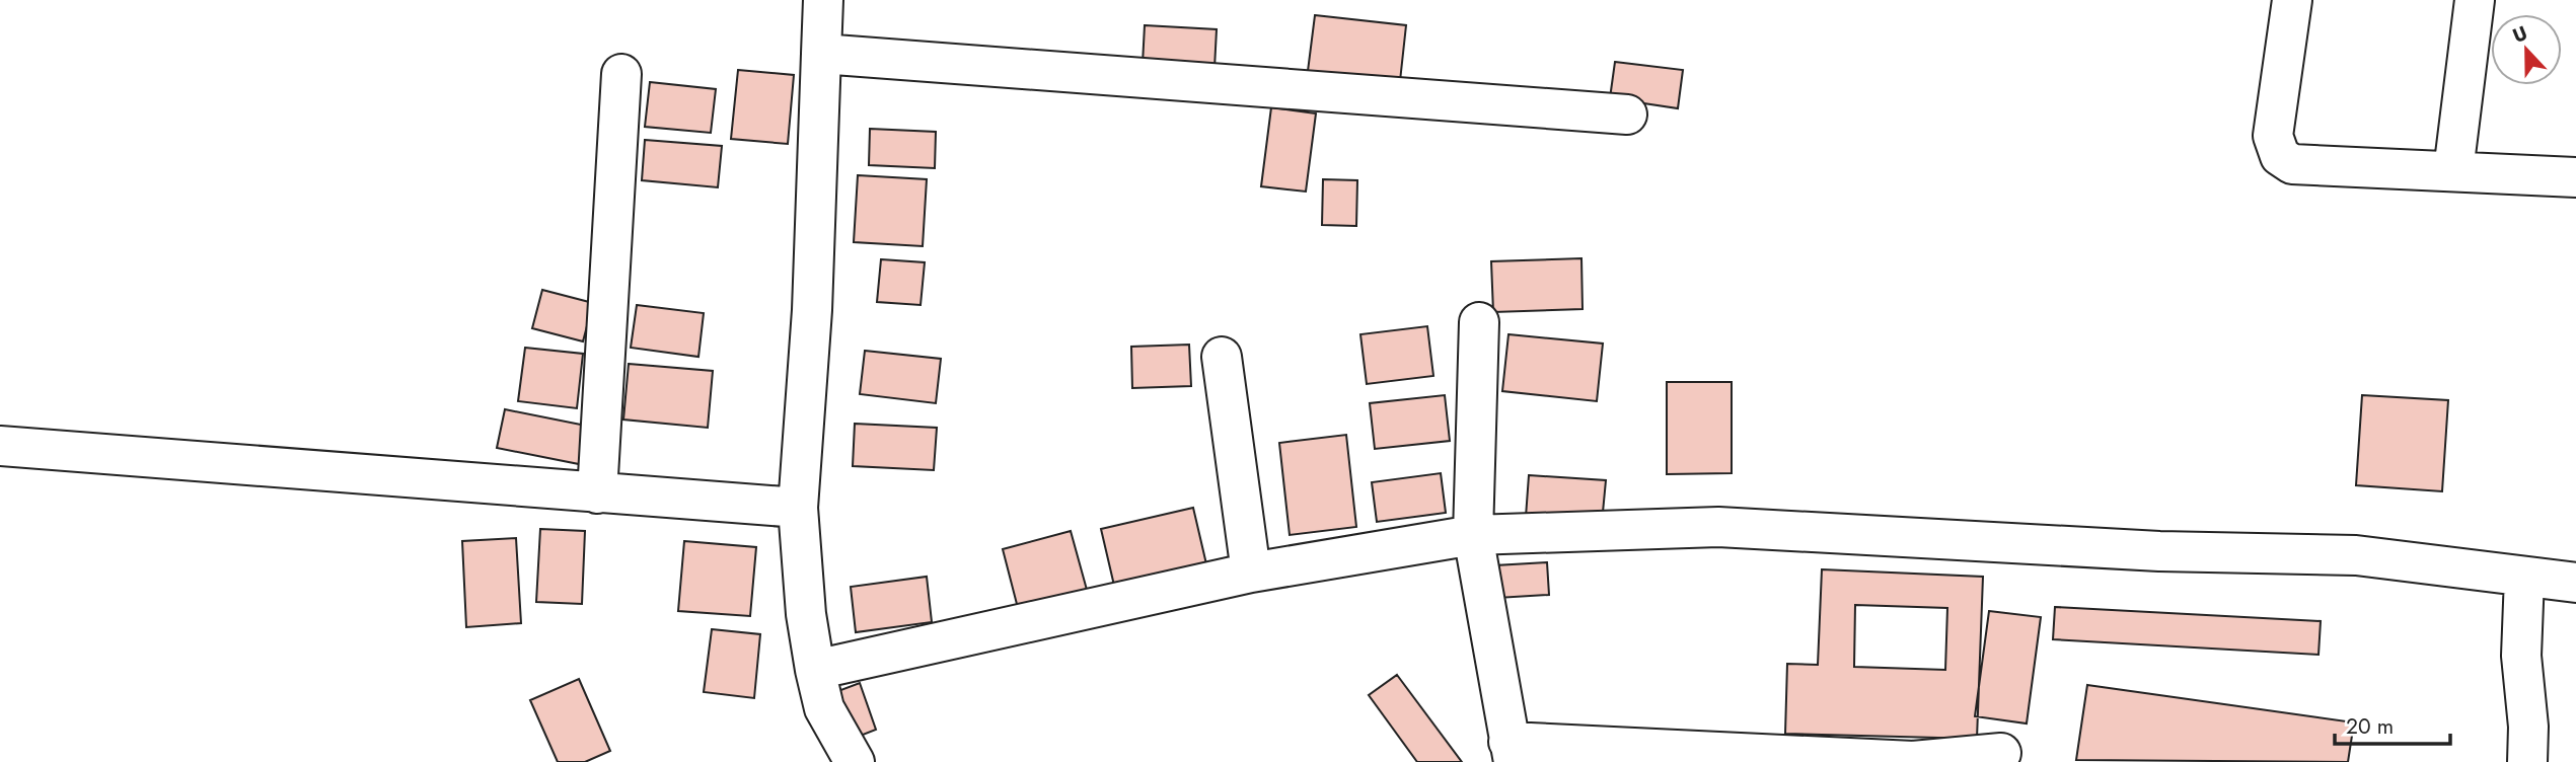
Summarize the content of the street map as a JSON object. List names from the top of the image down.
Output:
{
  "scale_bar": "20 m",
  "north": "top"
}
